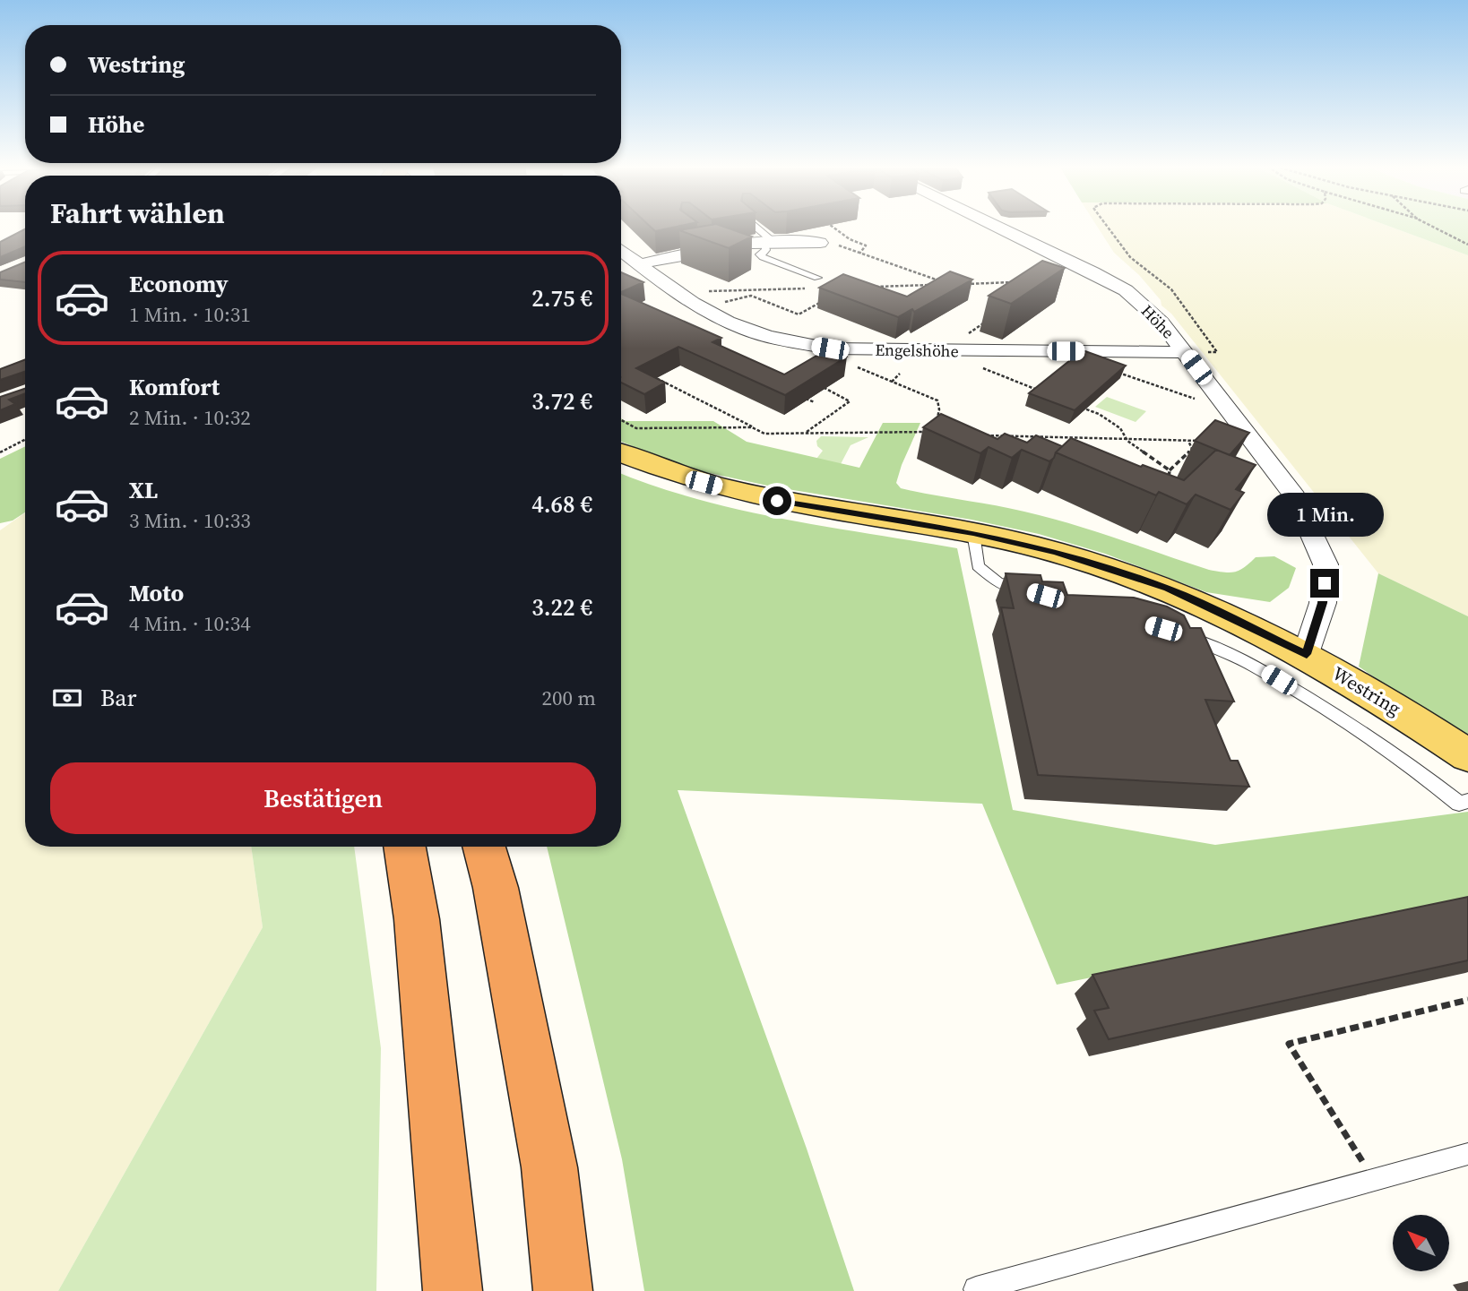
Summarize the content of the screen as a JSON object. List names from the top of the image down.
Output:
{
  "streets": {
    "main road": ["Westring"],
    "street": ["Höhe", "Engelshöhe"]
  },
  "crossings": [
    ["Höhe", "Engelshöhe"],
    ["Höhe", "Westring"]
  ],
  "north": "top left",
  "page": {
    "banner": ["Westring", "Höhe"],
    "heading": "Fahrt wählen",
    "list": [
      {
        "name": "Economy",
        "note": "1 Min. · 10:31",
        "value": "2.75 €"
      },
      {
        "name": "Komfort",
        "note": "2 Min. · 10:32",
        "value": "3.72 €"
      },
      {
        "name": "XL",
        "note": "3 Min. · 10:33",
        "value": "4.68 €"
      },
      {
        "name": "Moto",
        "note": "4 Min. · 10:34",
        "value": "3.22 €"
      }
    ],
    "bubble": "1 Min.",
    "pay": ["Bar", "200 m"],
    "buttons": "Bestätigen"
  }
}
